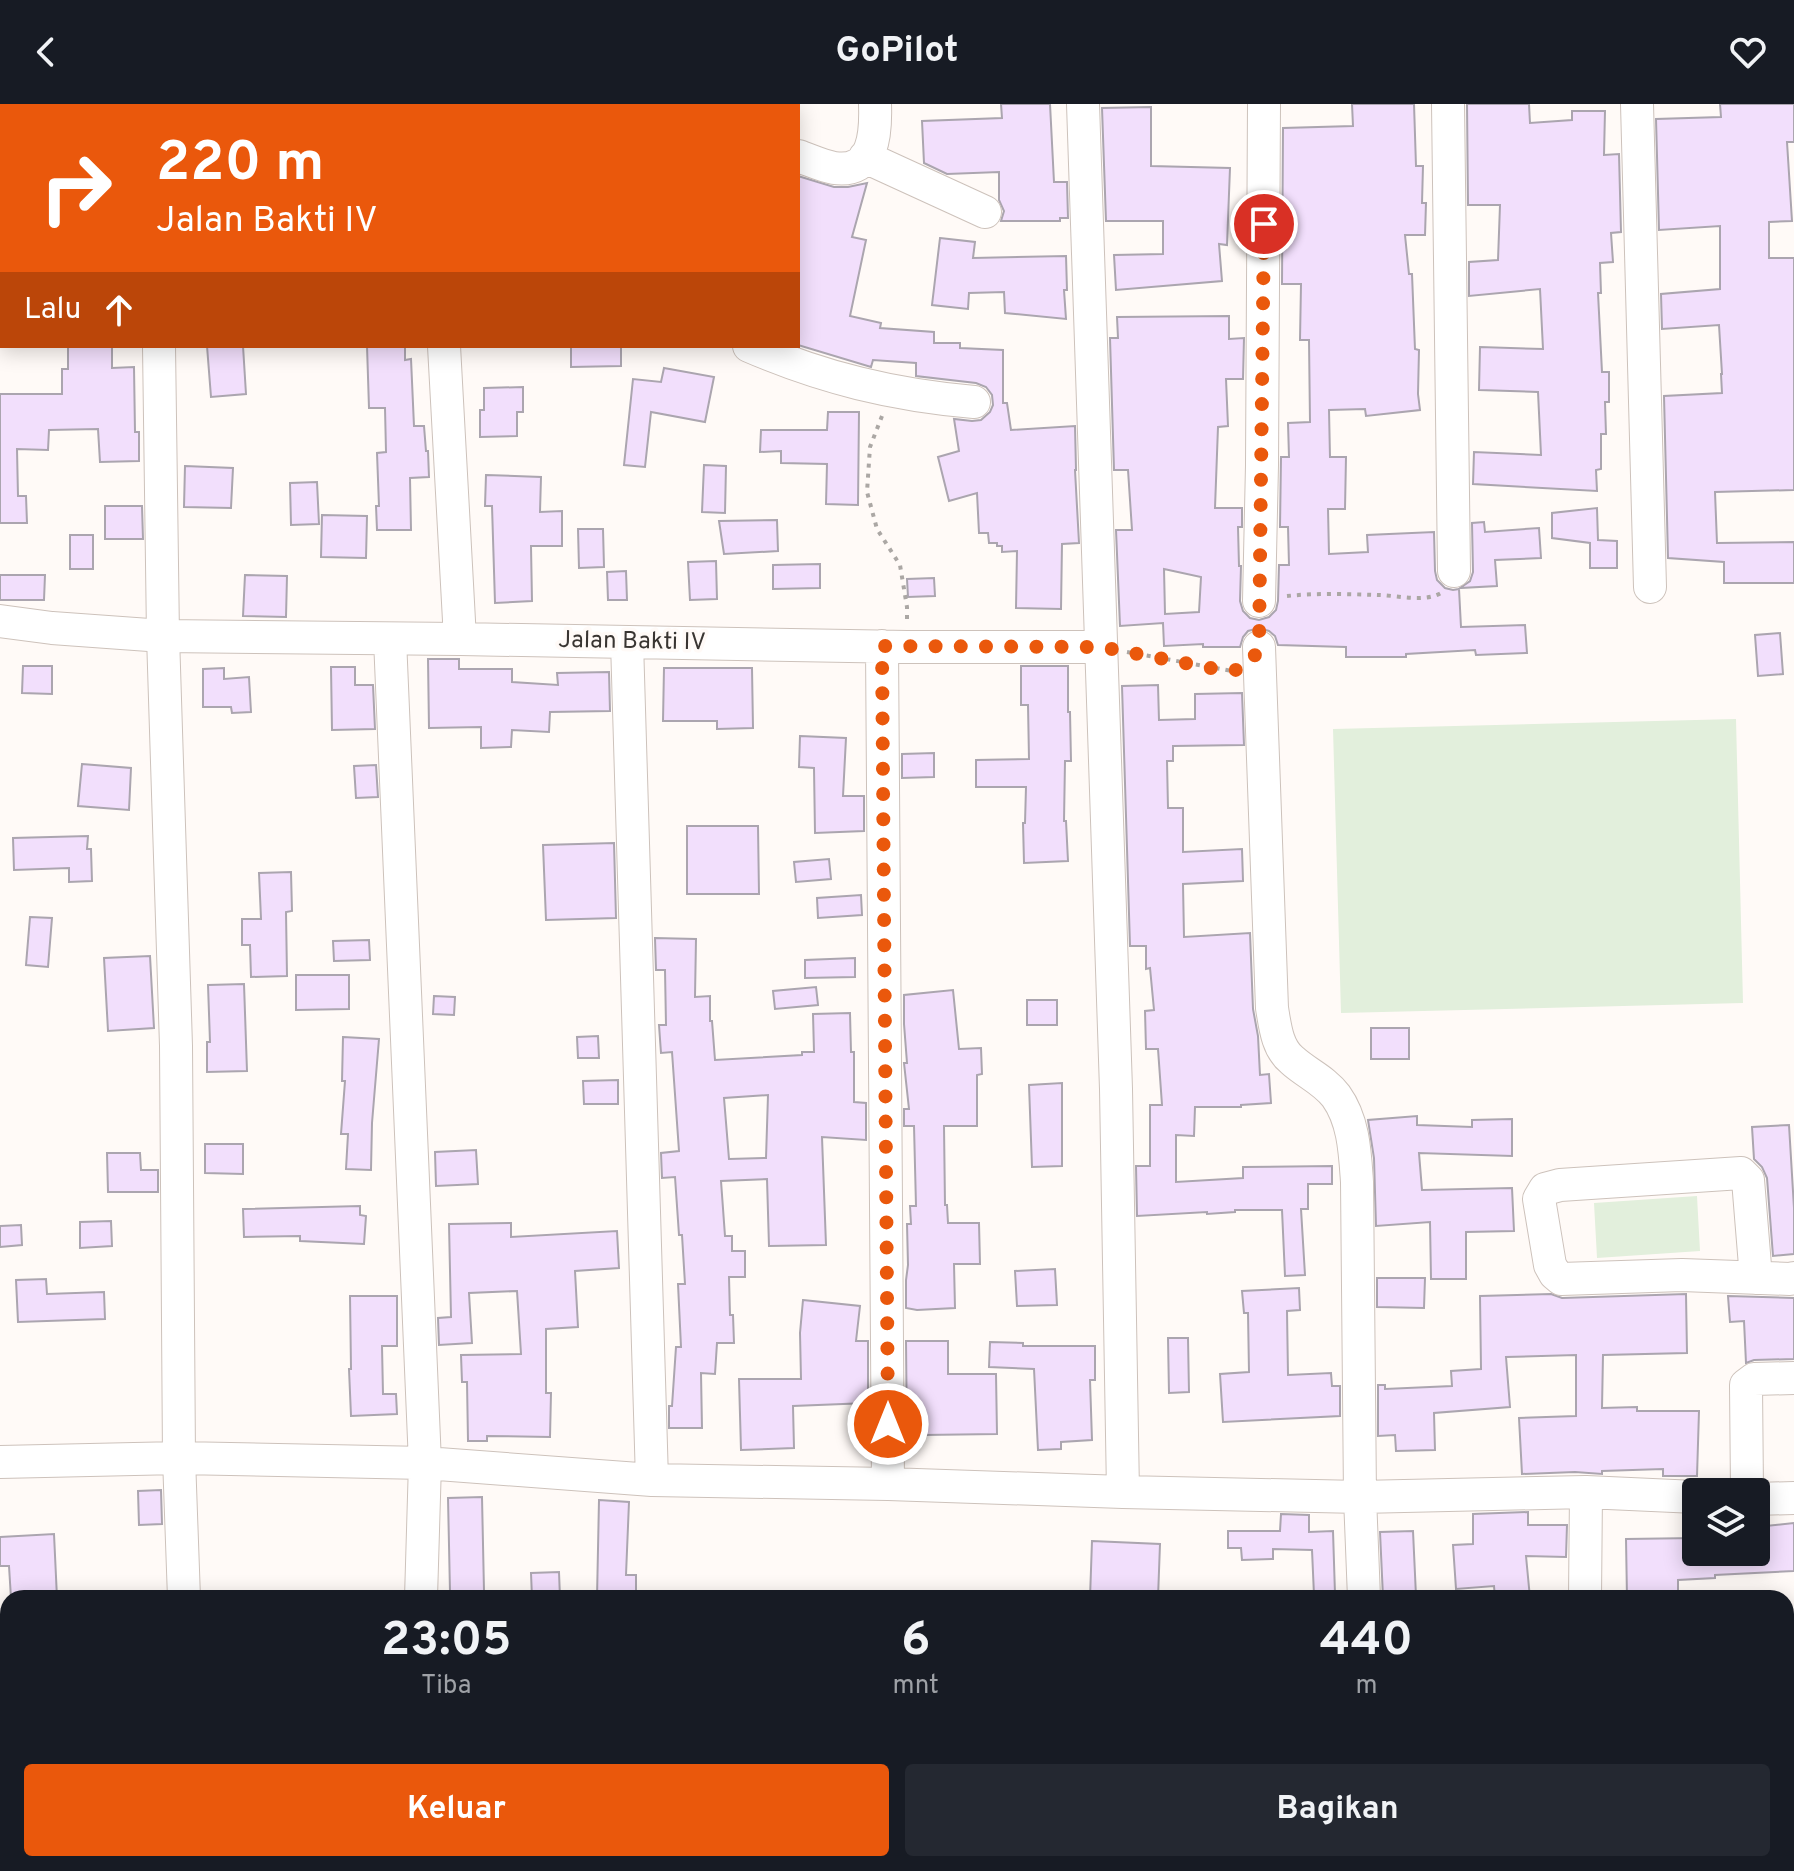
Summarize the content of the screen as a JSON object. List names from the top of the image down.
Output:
{
  "streets": {
    "street": ["Jalan Bakti IV"]
  },
  "page": {
    "header": "GoPilot",
    "turn": ["220 m", "Jalan Bakti IV"],
    "then": "Lalu",
    "eta": [
      "23:05",
      "Tiba",
      "6",
      "mnt",
      "440",
      "m"
    ],
    "buttons": ["Keluar", "Bagikan"]
  }
}
